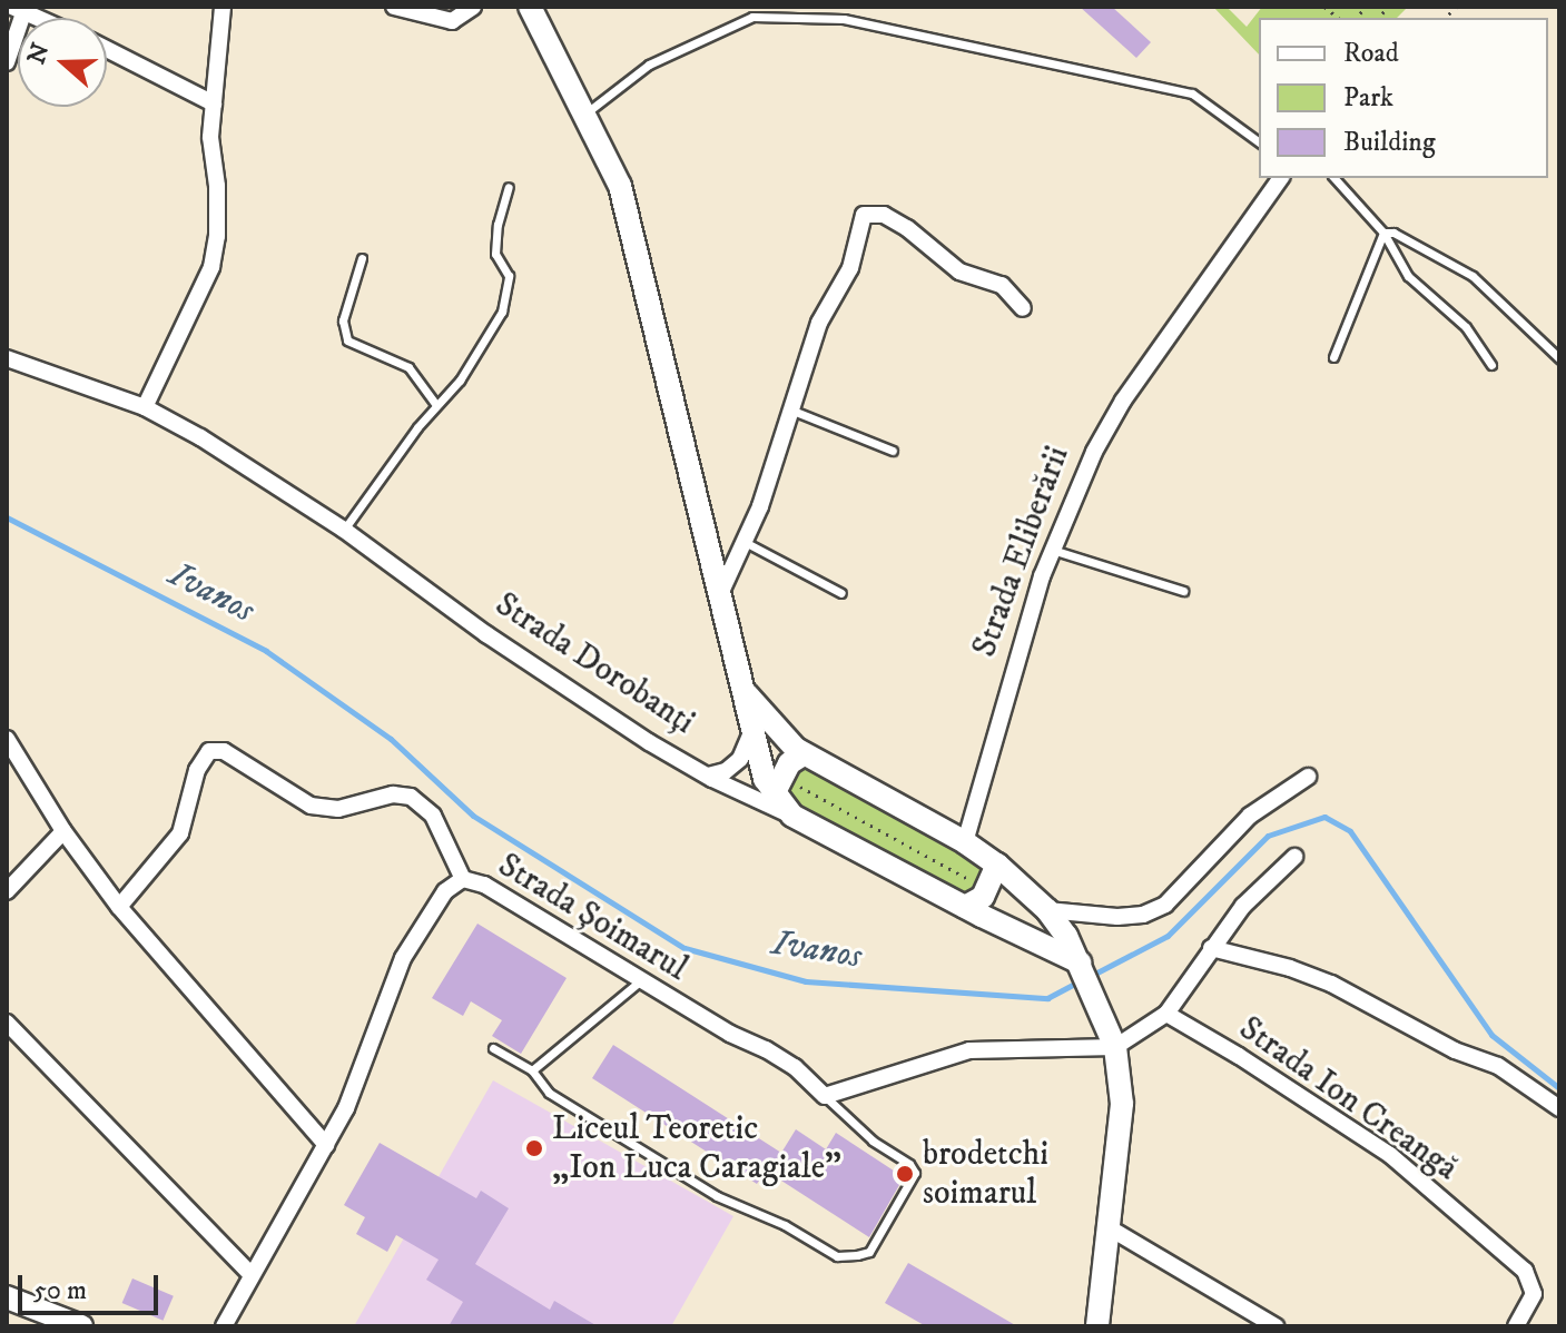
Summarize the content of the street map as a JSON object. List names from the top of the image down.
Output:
{
  "streets": {
    "street": [
      "Strada Eliberării",
      "Strada Dorobanți",
      "Strada Șoimarul",
      "Strada Ion Creangă"
    ]
  },
  "water": ["Ivanos"],
  "places": ["Liceul Teoretic „Ion Luca Caragiale”", "brodetchi soimarul"],
  "legend": ["Road", "Park", "Building"],
  "scale_bar": "50 m",
  "north": "left"
}
